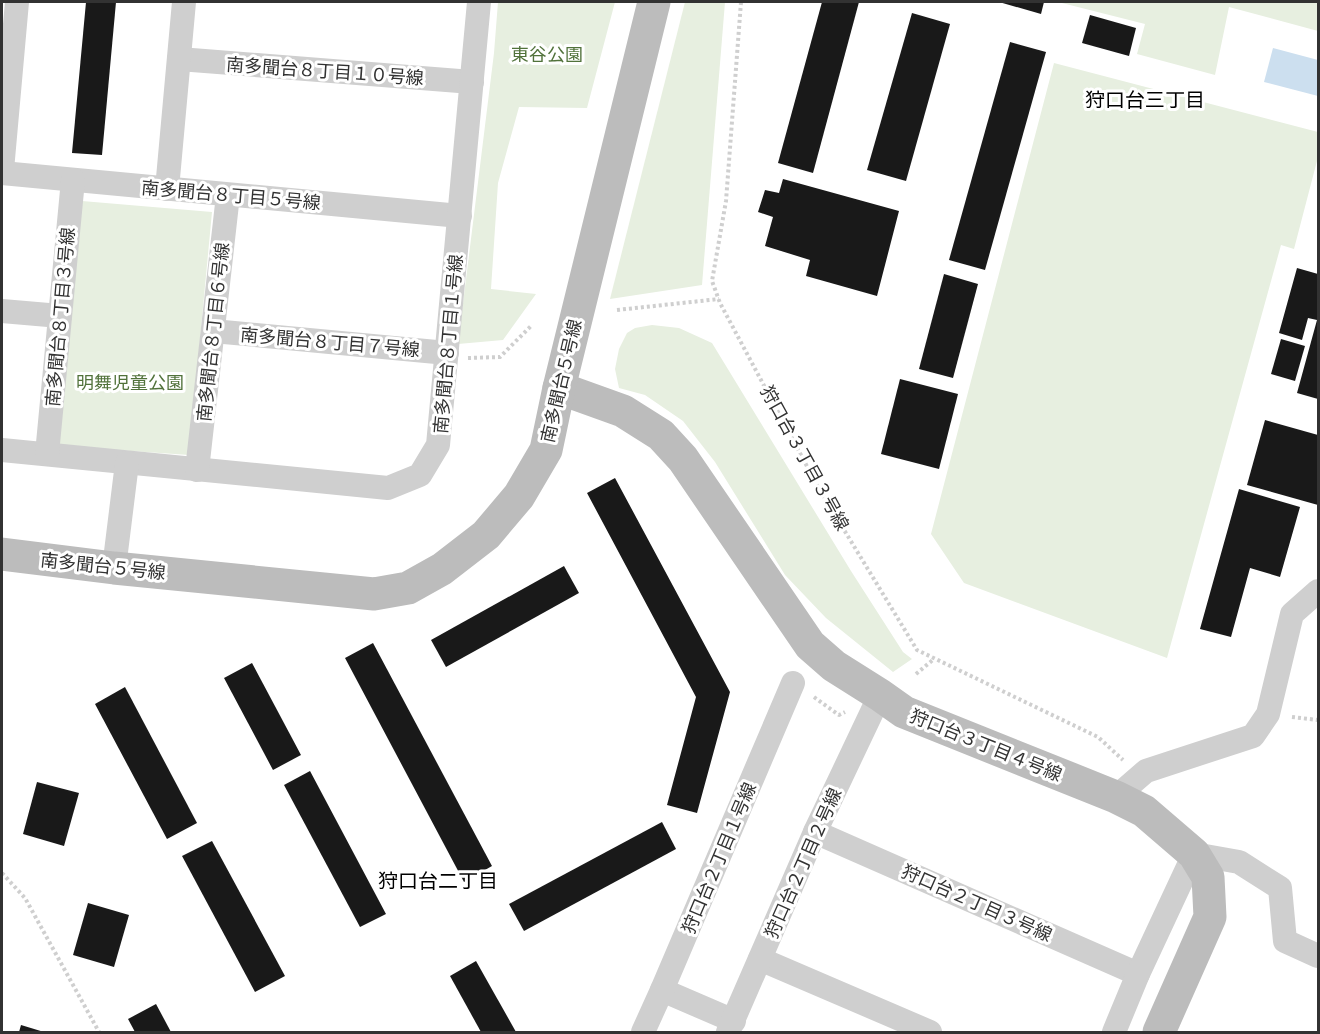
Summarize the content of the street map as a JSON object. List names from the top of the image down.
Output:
{
  "streets": {
    "street": [
      "南多聞台８丁目１０号線",
      "南多聞台８丁目５号線",
      "南多聞台８丁目３号線",
      "南多聞台８丁目６号線",
      "南多聞台８丁目７号線",
      "南多聞台８丁目１号線",
      "南多聞台５号線",
      "狩口台３丁目４号線",
      "狩口台２丁目１号線",
      "狩口台２丁目２号線",
      "狩口台２丁目３号線"
    ],
    "path": ["狩口台３丁目３号線"]
  },
  "crossings": [
    ["南多聞台８丁目１０号線", "南多聞台８丁目１号線"],
    ["南多聞台８丁目５号線", "南多聞台８丁目３号線"],
    ["南多聞台８丁目５号線", "南多聞台８丁目６号線"],
    ["南多聞台８丁目５号線", "南多聞台８丁目１号線"],
    ["南多聞台８丁目３号線", "南多聞台８丁目１号線"],
    ["南多聞台８丁目６号線", "南多聞台８丁目７号線"],
    ["南多聞台８丁目６号線", "南多聞台８丁目１号線"],
    ["南多聞台８丁目７号線", "南多聞台８丁目１号線"],
    ["南多聞台５号線", "狩口台３丁目４号線"],
    ["狩口台３丁目４号線", "狩口台２丁目２号線"],
    ["狩口台２丁目２号線", "狩口台２丁目３号線"]
  ],
  "districts": ["狩口台三丁目", "狩口台二丁目"],
  "parks": ["東谷公園", "明舞児童公園"]
}
